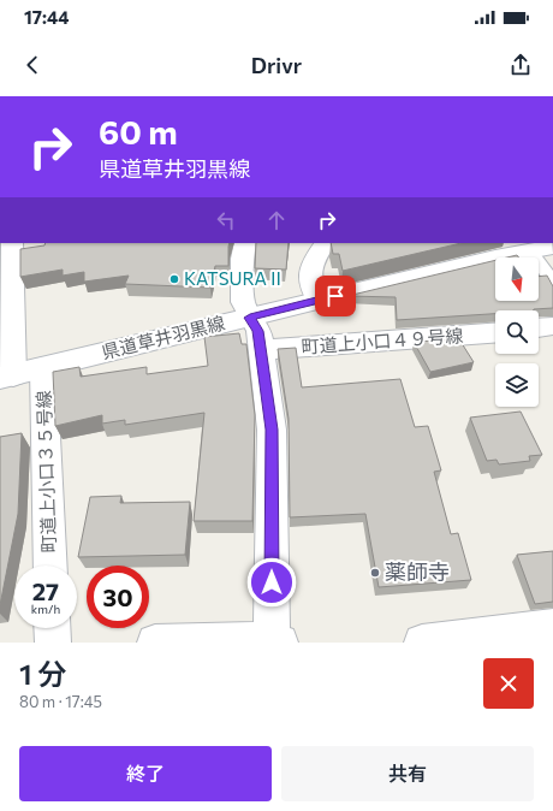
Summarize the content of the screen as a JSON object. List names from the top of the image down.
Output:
{
  "streets": {
    "street": ["県道草井羽黒線", "町道上小口４９号線", "町道上小口３５号線"]
  },
  "crossings": [
    ["県道草井羽黒線", "町道上小口３５号線"]
  ],
  "places": ["KATSURAⅡ", "薬師寺"],
  "north": "bottom",
  "page": {
    "status": "17:44",
    "header": "Drivr",
    "turn": ["60 m", "県道草井羽黒線"],
    "speed": "27 km/h",
    "limit": "30",
    "heading": ["1 分", "80 m · 17:45"],
    "buttons": ["終了", "共有"]
  }
}
